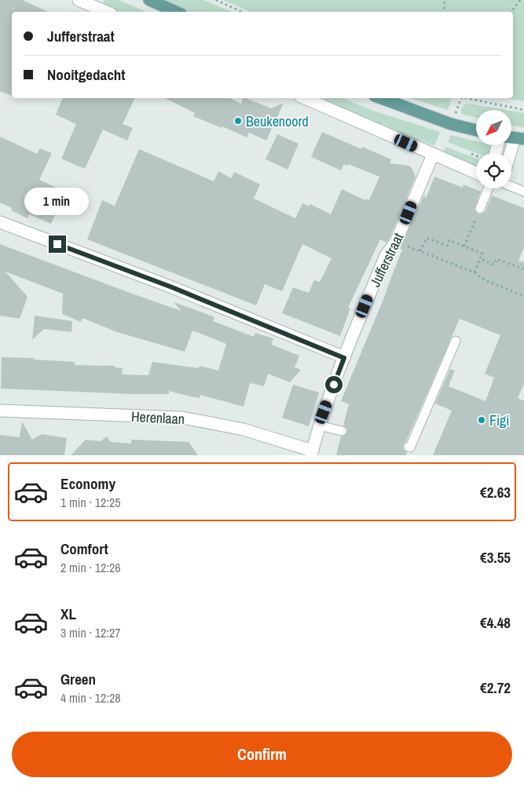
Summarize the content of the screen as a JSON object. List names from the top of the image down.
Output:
{
  "streets": {
    "street": ["Jufferstraat", "Herenlaan"]
  },
  "crossings": [
    ["Jufferstraat", "Herenlaan"]
  ],
  "places": ["Beukenoord", "Figi"],
  "north": "bottom left",
  "page": {
    "banner": ["Jufferstraat", "Nooitgedacht"],
    "bubble": "1 min",
    "list": [
      {
        "name": "Economy",
        "note": "1 min · 12:25",
        "value": "€2.63"
      },
      {
        "name": "Comfort",
        "note": "2 min · 12:26",
        "value": "€3.55"
      },
      {
        "name": "XL",
        "note": "3 min · 12:27",
        "value": "€4.48"
      },
      {
        "name": "Green",
        "note": "4 min · 12:28",
        "value": "€2.72"
      }
    ],
    "buttons": "Confirm"
  }
}
